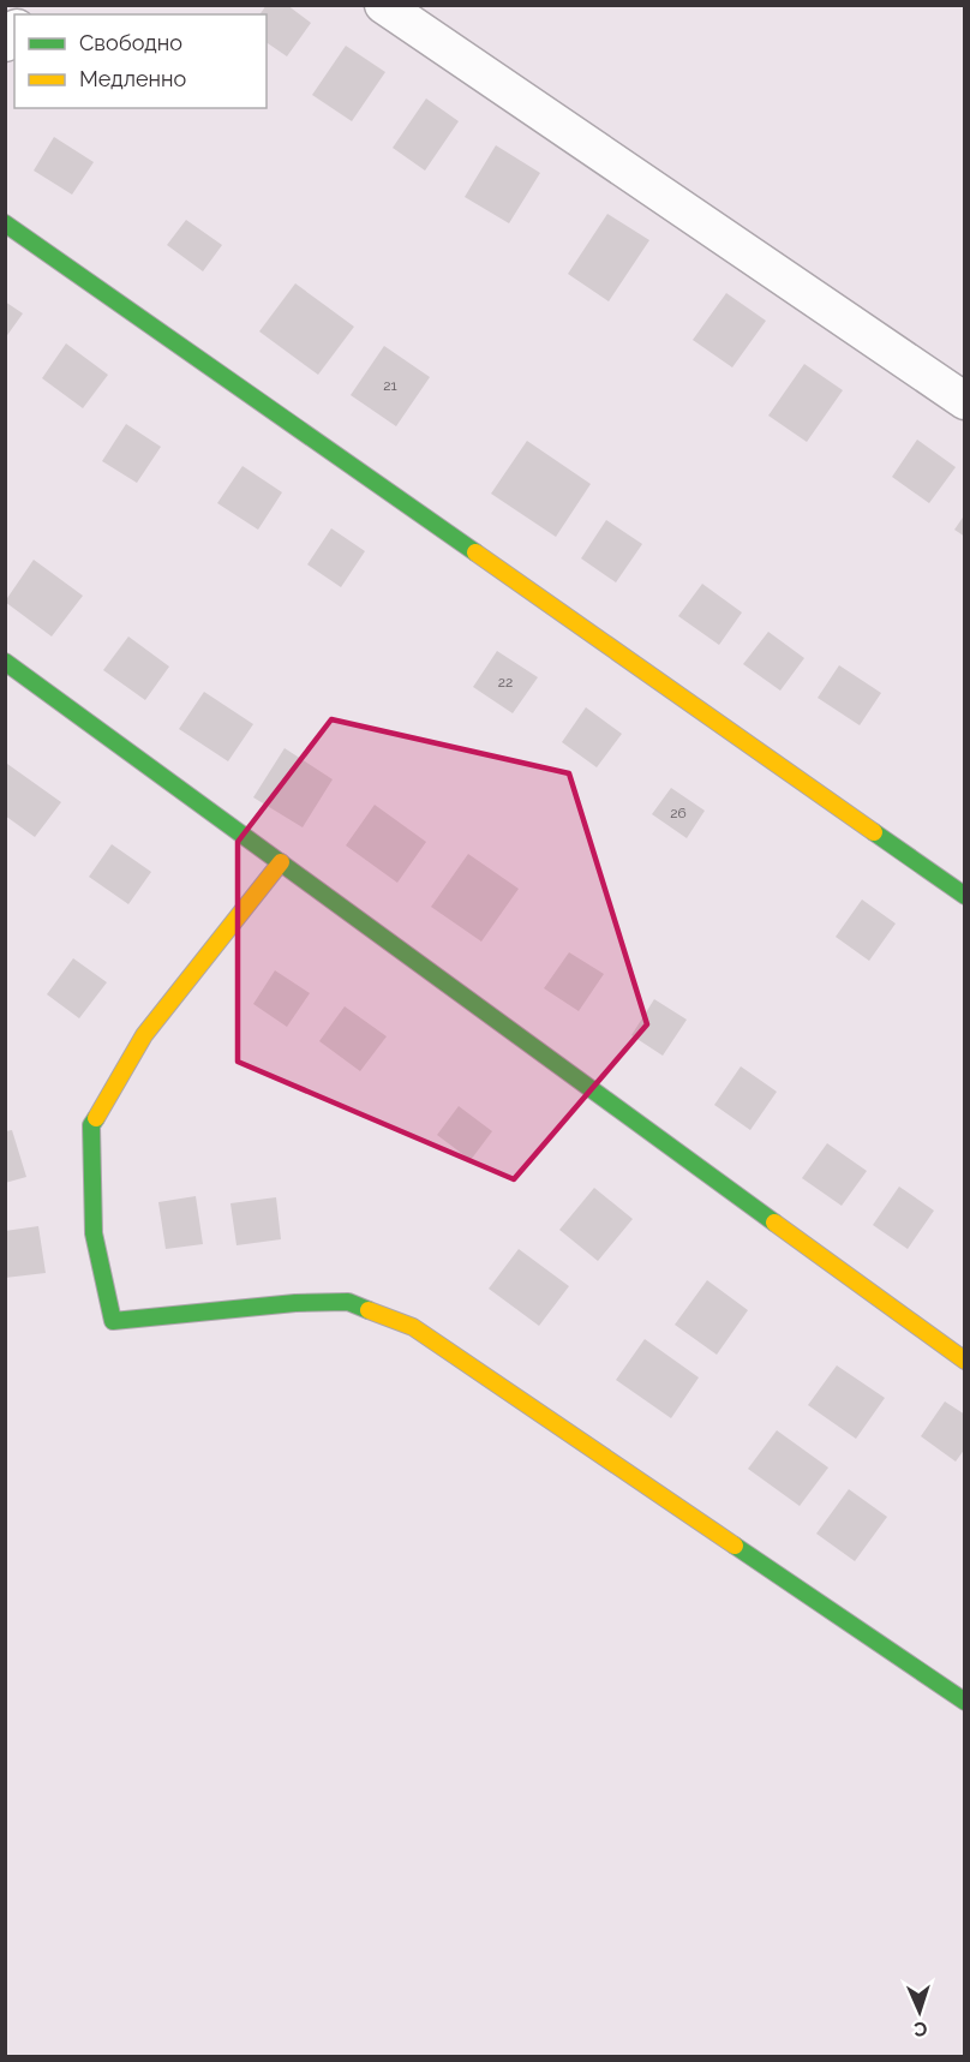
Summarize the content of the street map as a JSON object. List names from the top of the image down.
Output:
{
  "house_numbers": ["21", "22", "26"],
  "legend": ["Свободно", "Медленно"],
  "north": "bottom"
}
